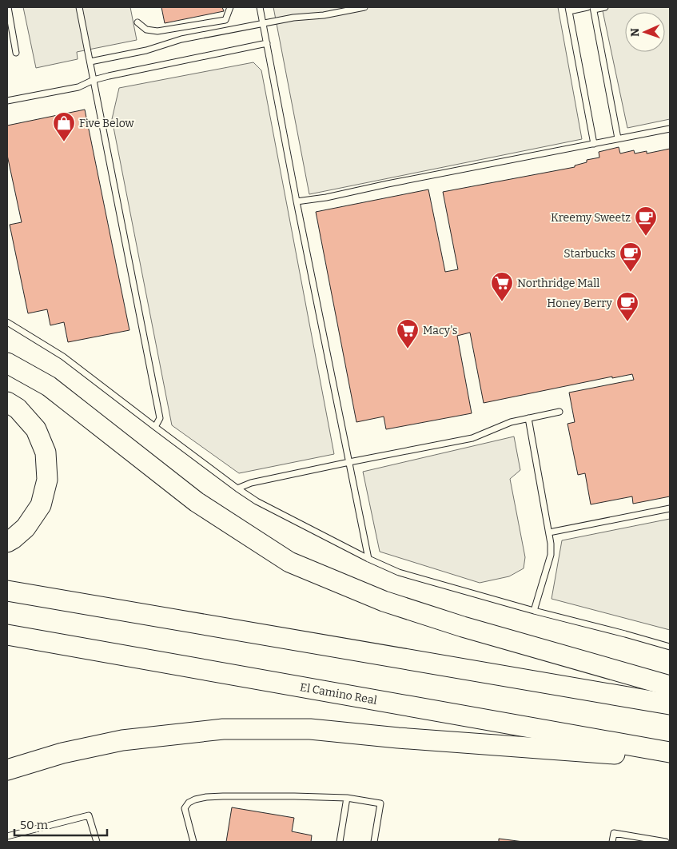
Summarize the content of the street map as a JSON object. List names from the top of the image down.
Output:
{
  "streets": {
    "highway": ["El Camino Real"]
  },
  "places": {
    "shop": ["Five Below"],
    "cafe": ["Kreemy Sweetz", "Starbucks", "Honey Berry"],
    "supermarket": ["Northridge Mall", "Macy's"]
  },
  "scale_bar": "50 m",
  "north": "left"
}
